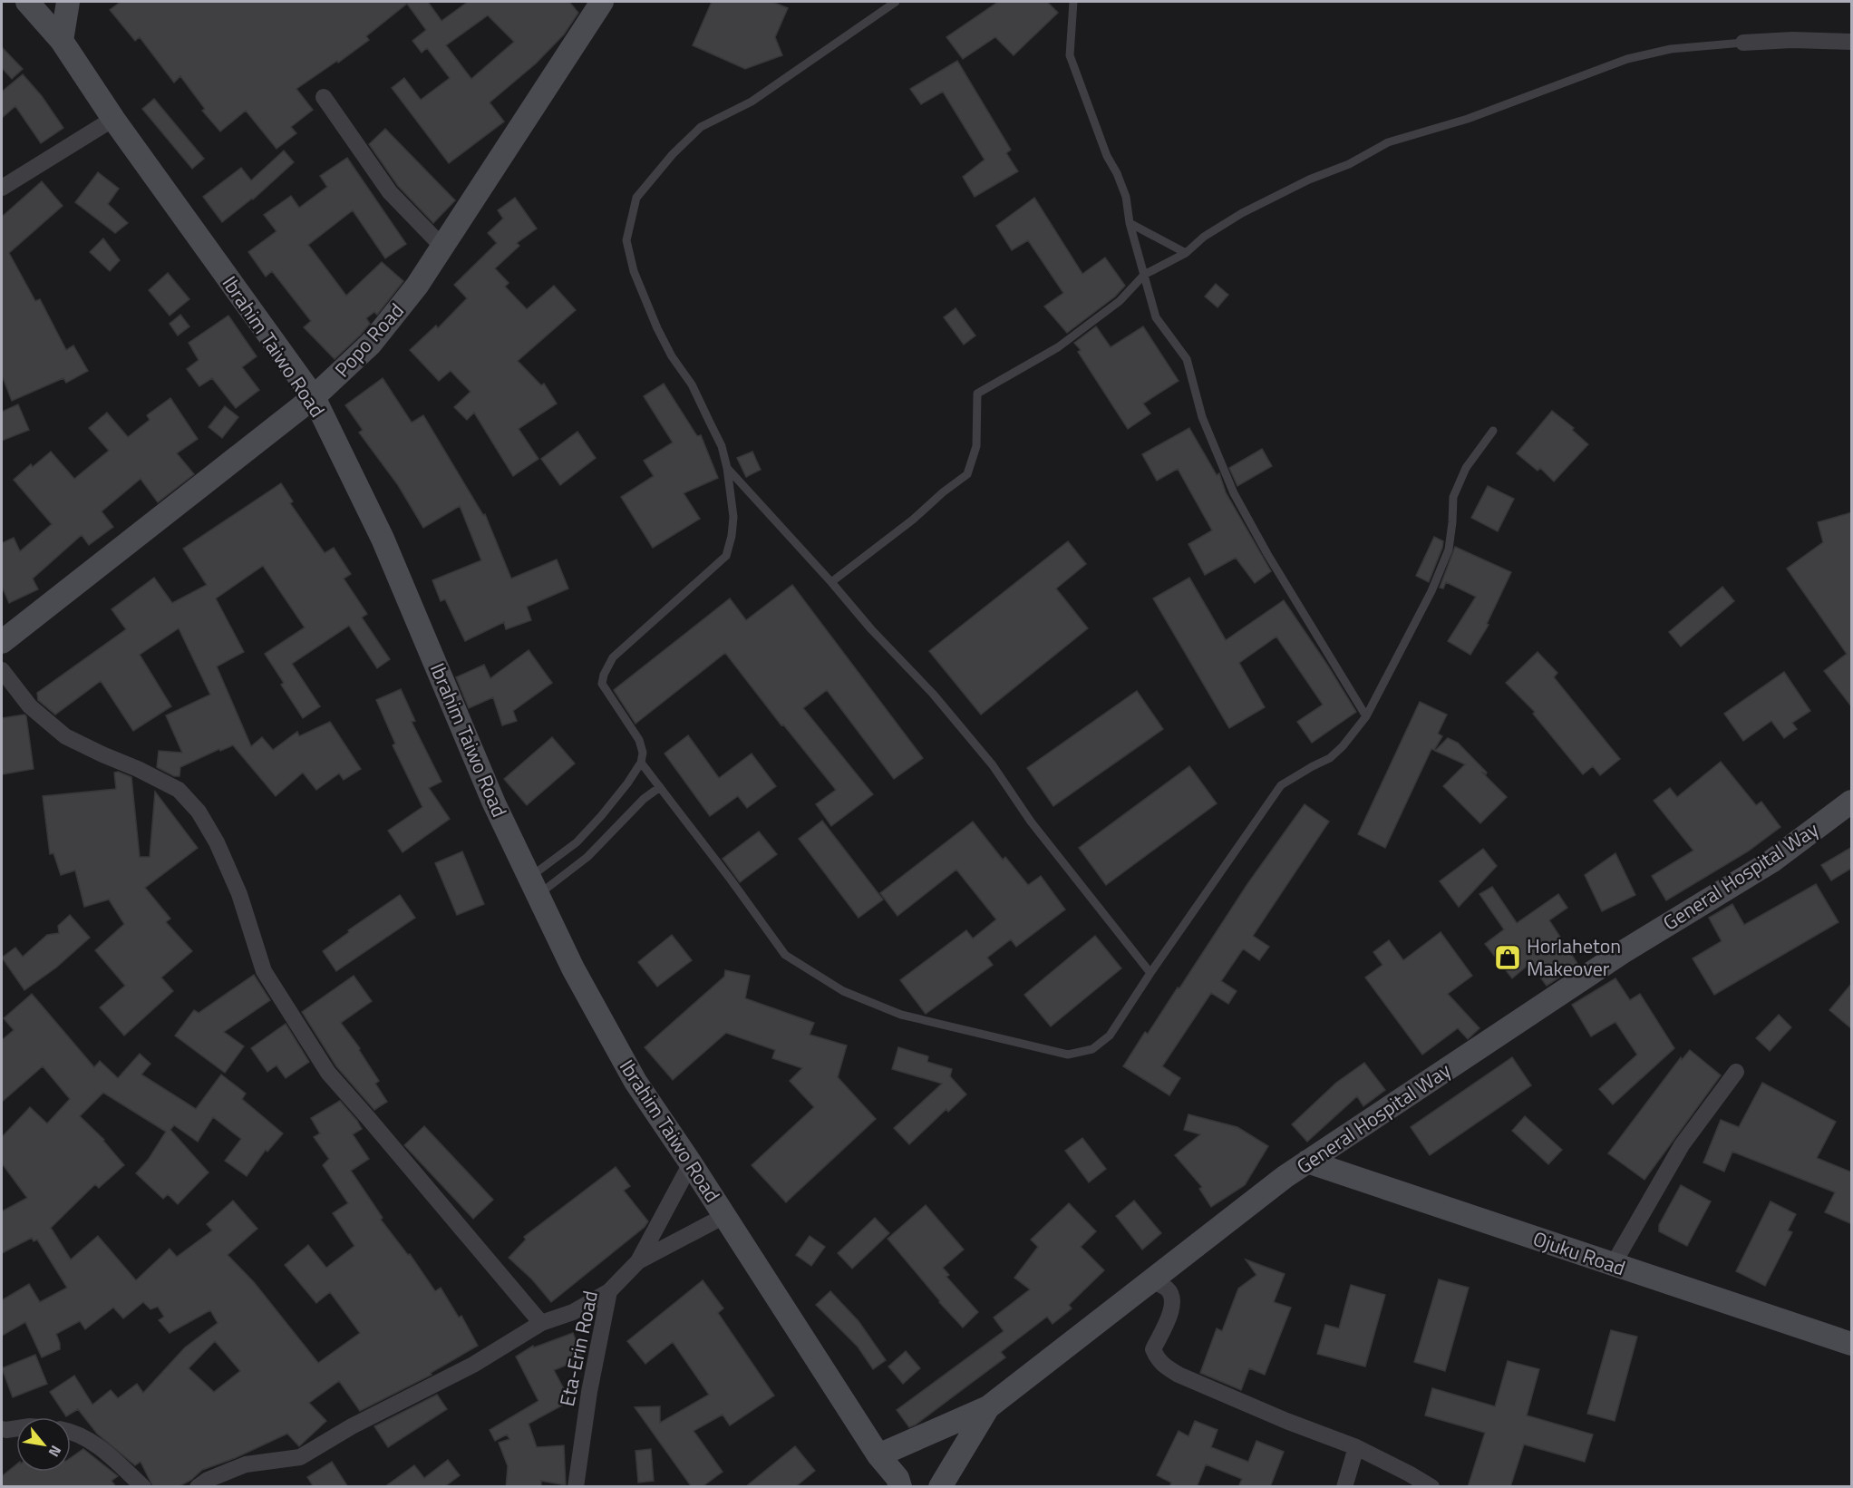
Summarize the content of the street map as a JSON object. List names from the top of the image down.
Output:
{
  "streets": {
    "main road": [
      "Popo Road",
      "Ibrahim Taiwo Road",
      "General Hospital Way",
      "Ojuku Road"
    ],
    "street": ["Eta-Erin Road"]
  },
  "crossings": [
    ["Popo Road", "Ibrahim Taiwo Road"],
    ["Ibrahim Taiwo Road", "Eta-Erin Road"],
    ["General Hospital Way", "Ojuku Road"]
  ],
  "places": {
    "shop": ["Horlaheton Makeover"]
  },
  "north": "bottom right"
}
